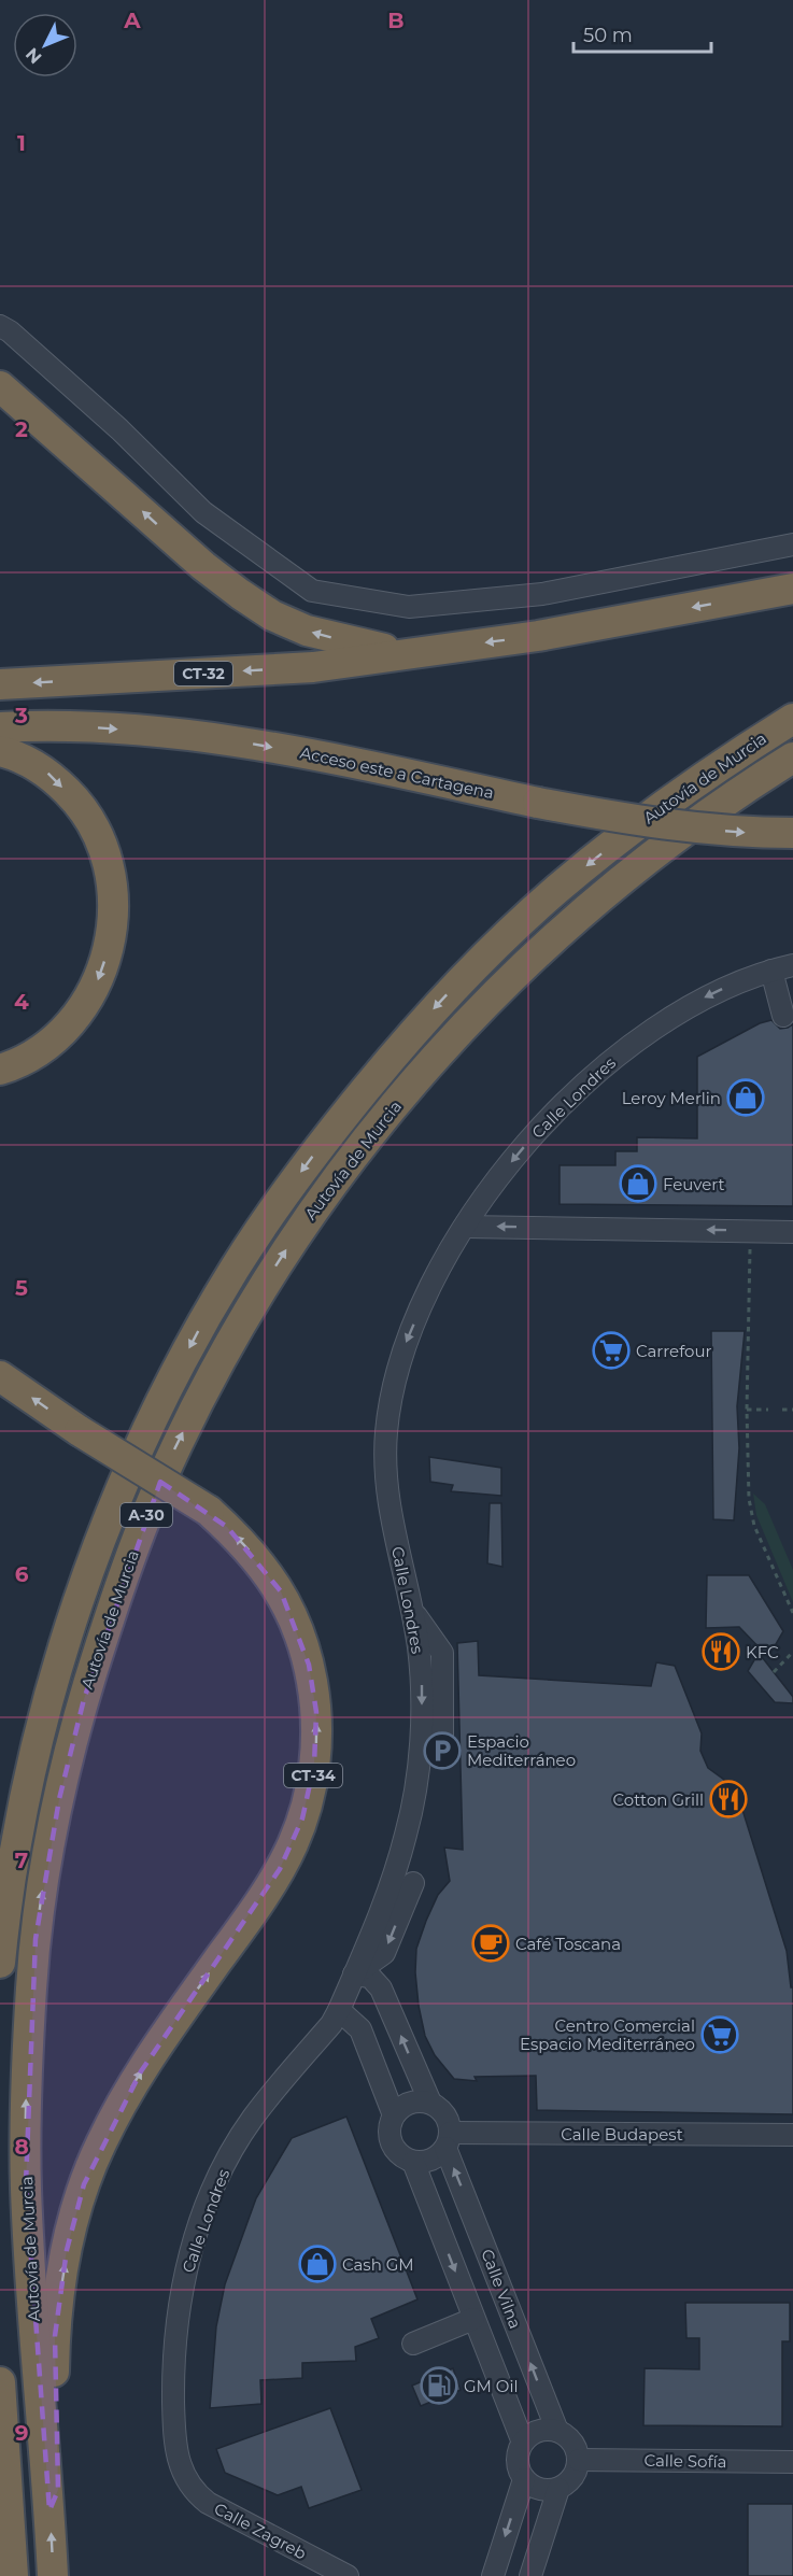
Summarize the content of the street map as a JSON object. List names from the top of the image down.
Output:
{
  "streets": {
    "highway": [
      "CT-32",
      "Acceso este a Cartagena",
      "Autovía de Murcia",
      "A-30",
      "CT-34"
    ],
    "street": [
      "Calle Londres",
      "Calle Budapest",
      "Calle Vilna",
      "Calle Sofía",
      "Calle Zagreb"
    ]
  },
  "crossings": [
    ["Autovía de Murcia", "CT-34"],
    ["Calle Londres", "Calle Zagreb"],
    ["Calle Budapest", "Calle Vilna"],
    ["Calle Vilna", "Calle Sofía"]
  ],
  "one_way": ["Calle Londres"],
  "places": {
    "shop": ["Leroy Merlin", "Feuvert", "Cash GM"],
    "supermarket": ["Carrefour", "Centro Comercial Espacio Mediterráneo"],
    "restaurant": ["KFC", "Cotton Grill"],
    "parking": ["Espacio Mediterráneo"],
    "cafe": ["Café Toscana"],
    "fuel station": ["GM Oil"]
  },
  "scale_bar": "50 m",
  "north": "bottom left",
  "grid": {
    "columns": ["A", "B"],
    "rows": [
      "1",
      "2",
      "3",
      "4",
      "5",
      "6",
      "7",
      "8",
      "9"
    ]
  }
}
